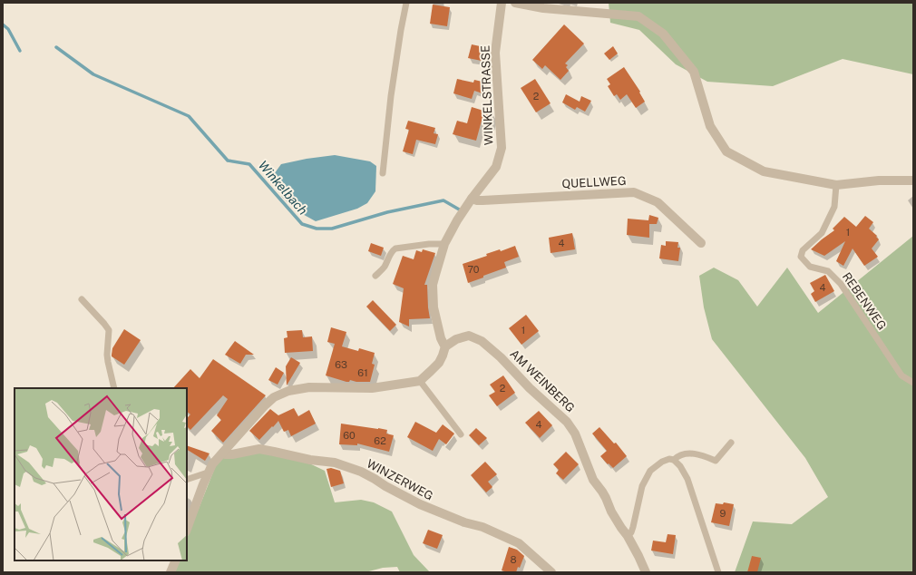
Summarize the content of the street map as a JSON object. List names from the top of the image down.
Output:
{
  "streets": {
    "street": [
      "WINKELSTRASSE",
      "QUELLWEG",
      "AM WEINBERG",
      "WINZERWEG"
    ],
    "lane": ["REBENWEG"]
  },
  "crossings": [
    ["WINKELSTRASSE", "QUELLWEG"],
    ["WINKELSTRASSE", "AM WEINBERG"]
  ],
  "water": ["Winkelbach"],
  "house_numbers": [
    "2",
    "1",
    "4",
    "70",
    "4",
    "1",
    "63",
    "61",
    "2",
    "4",
    "60",
    "62",
    "9",
    "8"
  ]
}
